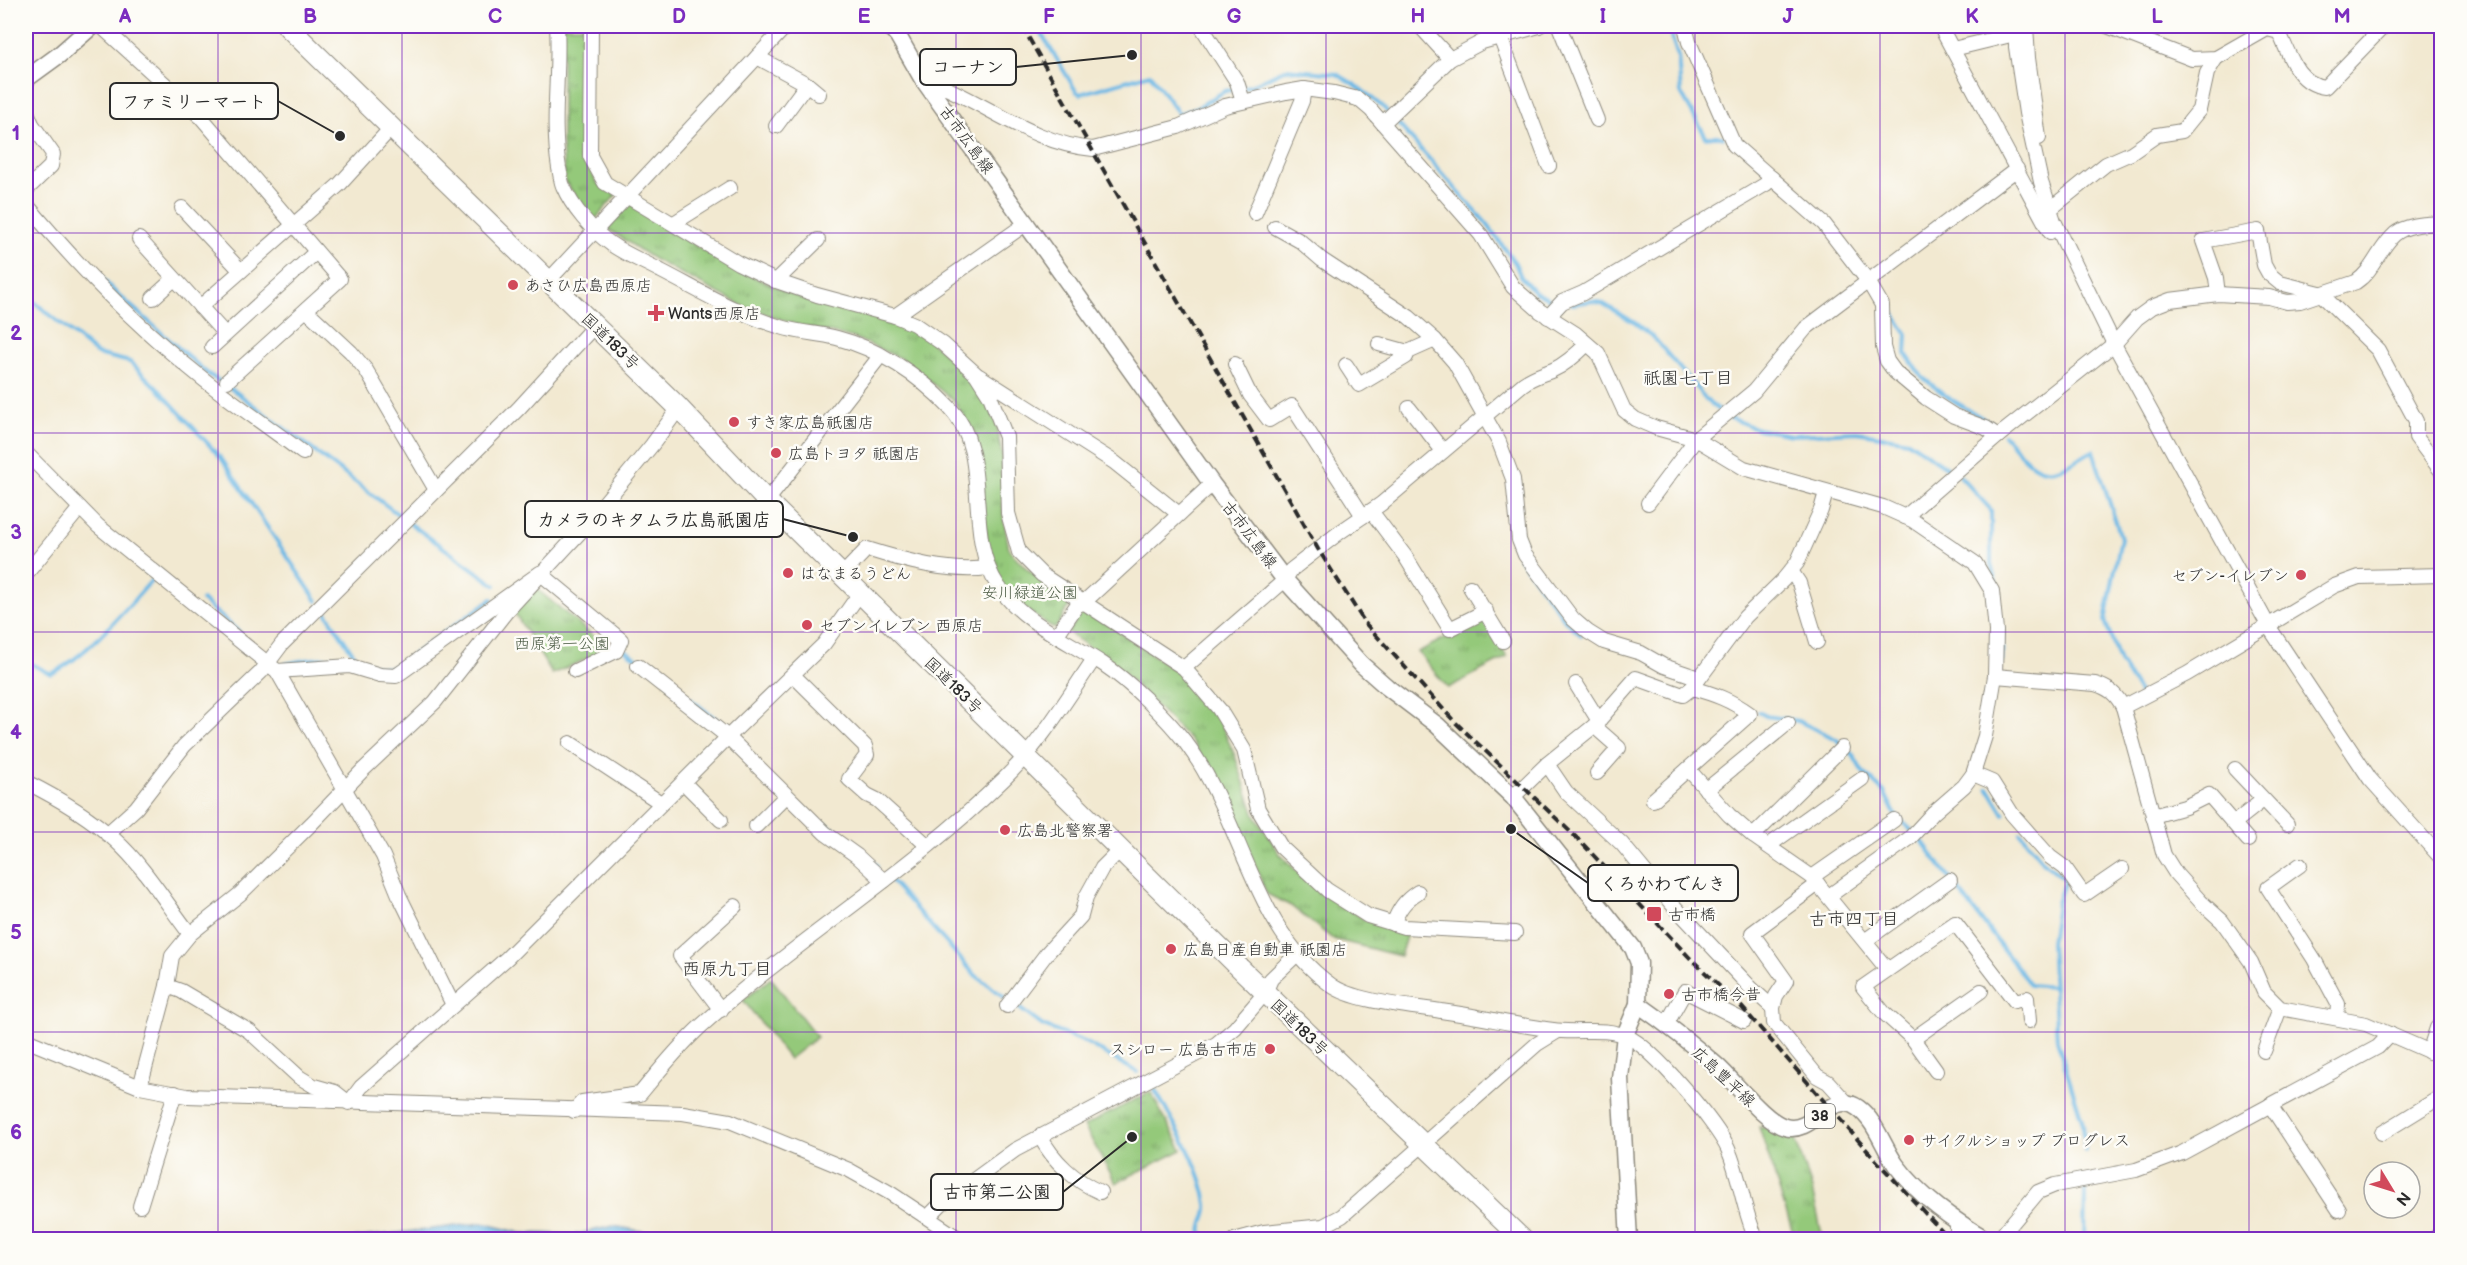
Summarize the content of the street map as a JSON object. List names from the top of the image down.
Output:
{
  "streets": {
    "highway": ["国道183号"],
    "main road": ["古市広島線", "広島豊平線", "38"]
  },
  "crossings": [
    ["古市広島線", "広島豊平線"],
    ["広島豊平線", "38"]
  ],
  "districts": ["祇園七丁目", "古市四丁目", "西原九丁目"],
  "parks": ["安川緑道公園", "西原第一公園"],
  "places": {
    "other": [
      "コーナン",
      "ファミリーマート",
      "あさひ広島西原店",
      "すき家広島祇園店",
      "広島トヨタ 祇園店",
      "カメラのキタムラ広島祇園店",
      "はなまるうどん",
      "セブン-イレブン",
      "セブンイレブン 西原店",
      "くろかわでんき",
      "広島北警察署",
      "広島日産自動車 祇園店",
      "古市橋今昔",
      "スシロー 広島古市店",
      "古市第二公園",
      "サイクルショップ プログレス"
    ],
    "health": ["Wants西原店"],
    "transit": ["古市橋"]
  },
  "north": "bottom right",
  "grid": {
    "columns": [
      "A",
      "B",
      "C",
      "D",
      "E",
      "F",
      "G",
      "H",
      "I",
      "J",
      "K",
      "L",
      "M"
    ],
    "rows": [
      "1",
      "2",
      "3",
      "4",
      "5",
      "6"
    ]
  }
}
